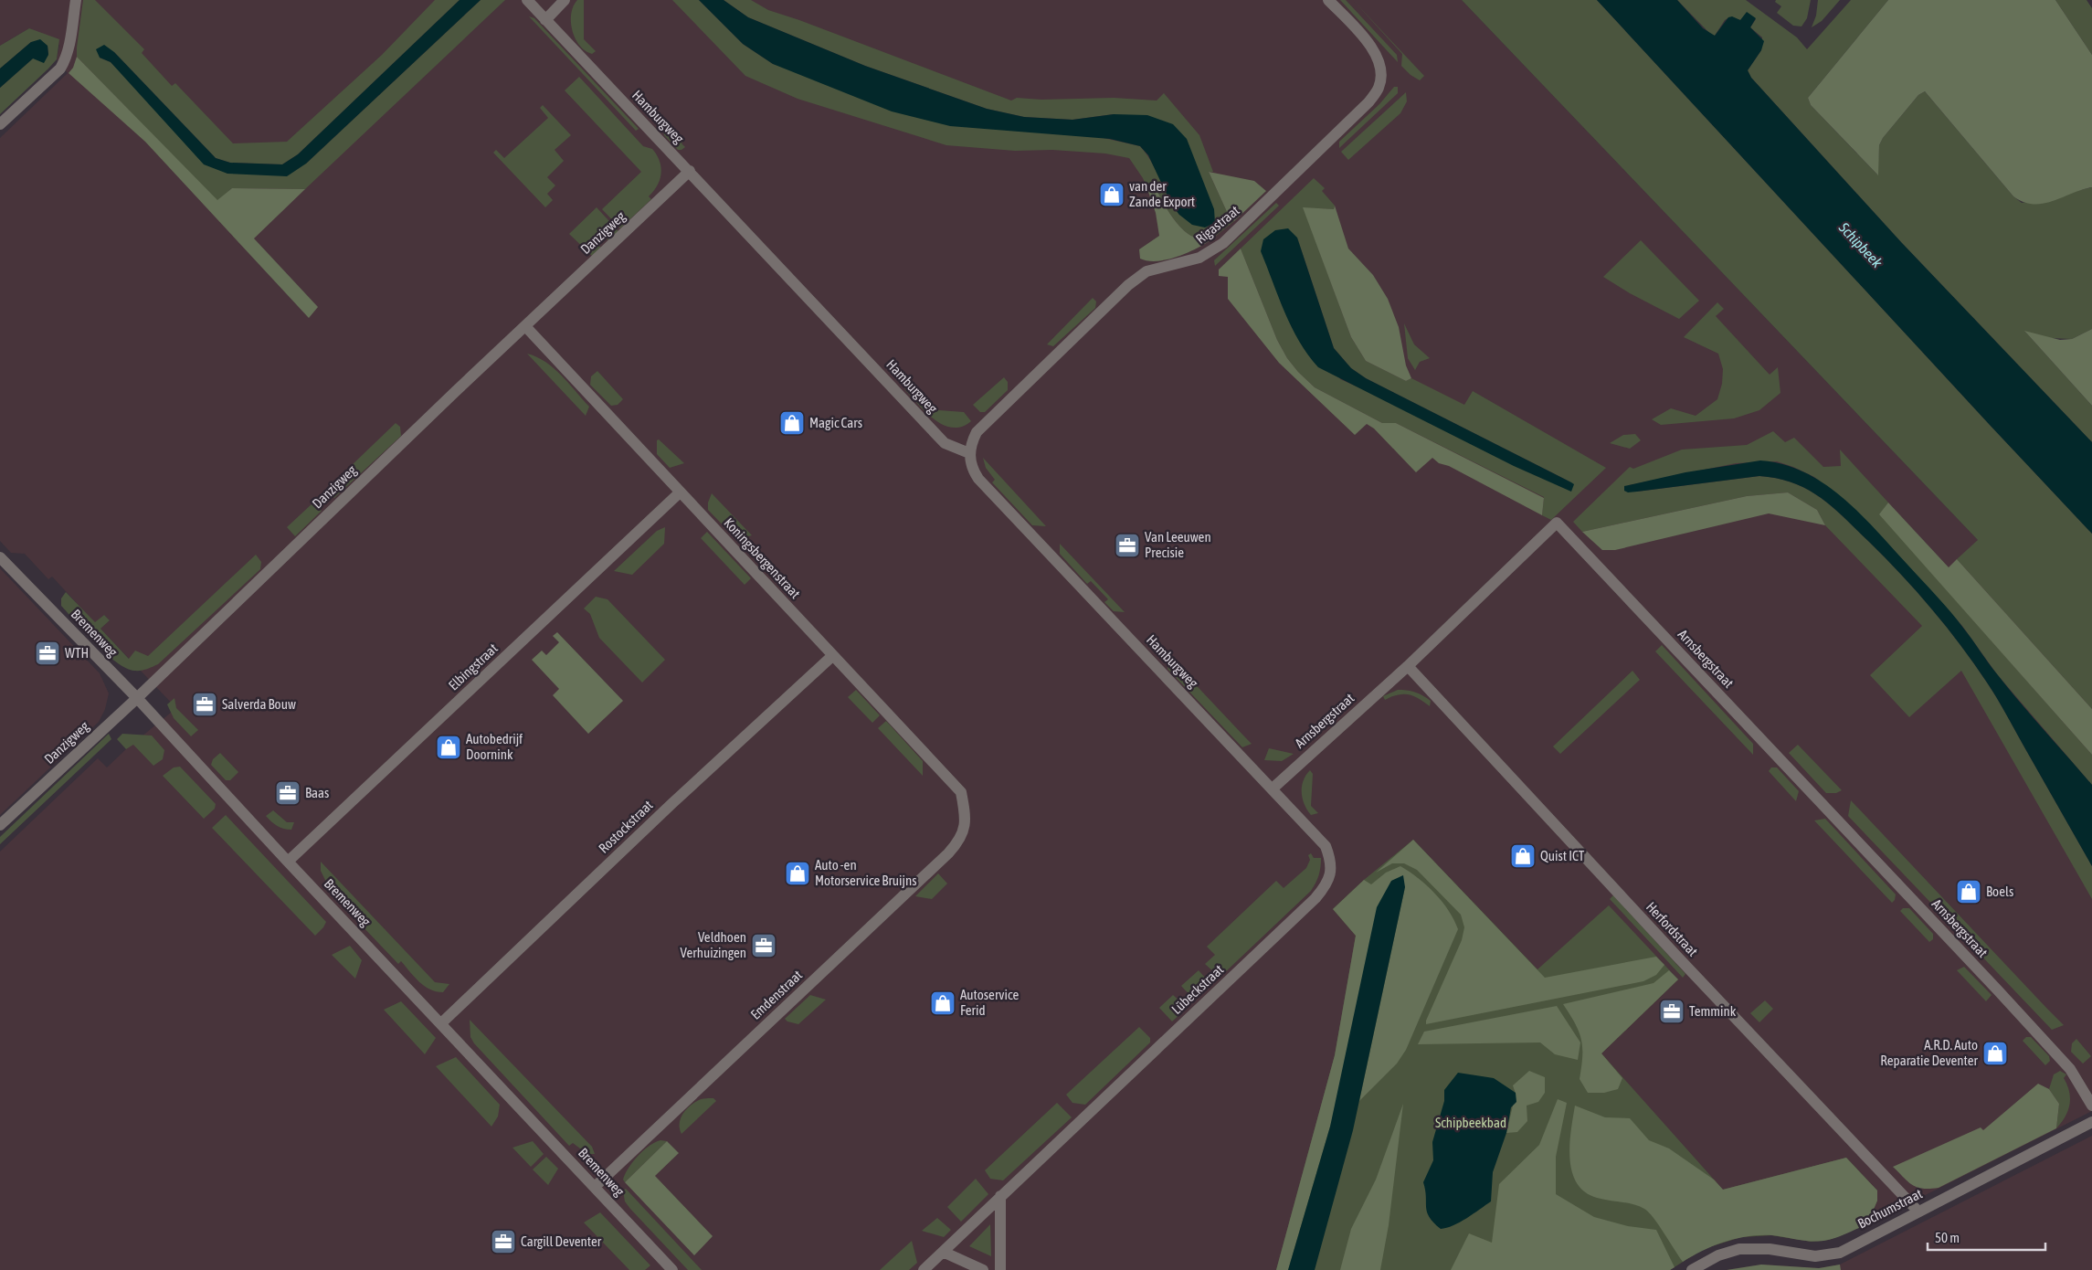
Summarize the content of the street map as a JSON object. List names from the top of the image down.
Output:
{
  "streets": {
    "street": [
      "Hamburgweg",
      "Rigastraat",
      "Danzigweg",
      "Koningsbergenstraat",
      "Bremenweg",
      "Arnsbergstraat",
      "Elbingstraat",
      "Rostockstraat",
      "Herfordstraat",
      "Lübeckstraat",
      "Emdenstraat",
      "Bochumstraat"
    ]
  },
  "crossings": [
    ["Hamburgweg", "Rigastraat"],
    ["Hamburgweg", "Danzigweg"],
    ["Hamburgweg", "Arnsbergstraat"],
    ["Hamburgweg", "Lübeckstraat"],
    ["Danzigweg", "Koningsbergenstraat"],
    ["Danzigweg", "Bremenweg"],
    ["Koningsbergenstraat", "Elbingstraat"],
    ["Koningsbergenstraat", "Rostockstraat"],
    ["Koningsbergenstraat", "Emdenstraat"],
    ["Bremenweg", "Elbingstraat"],
    ["Bremenweg", "Rostockstraat"],
    ["Bremenweg", "Emdenstraat"],
    ["Arnsbergstraat", "Herfordstraat"],
    ["Arnsbergstraat", "Lübeckstraat"],
    ["Herfordstraat", "Bochumstraat"]
  ],
  "water": ["Schipbeek"],
  "parks": ["Schipbeekbad"],
  "places": {
    "shop": [
      "van der Zande Export",
      "Magic Cars",
      "Autobedrijf Doornink",
      "Quist ICT",
      "Auto -en Motorservice Bruijns",
      "Boels",
      "Autoservice Ferid",
      "A.R.D. Auto Reparatie Deventer"
    ],
    "office": [
      "Van Leeuwen Precisie",
      "WTH",
      "Salverda Bouw",
      "Baas",
      "Veldhoen Verhuizingen",
      "Temmink",
      "Cargill Deventer"
    ]
  },
  "scale_bar": "50 m"
}
